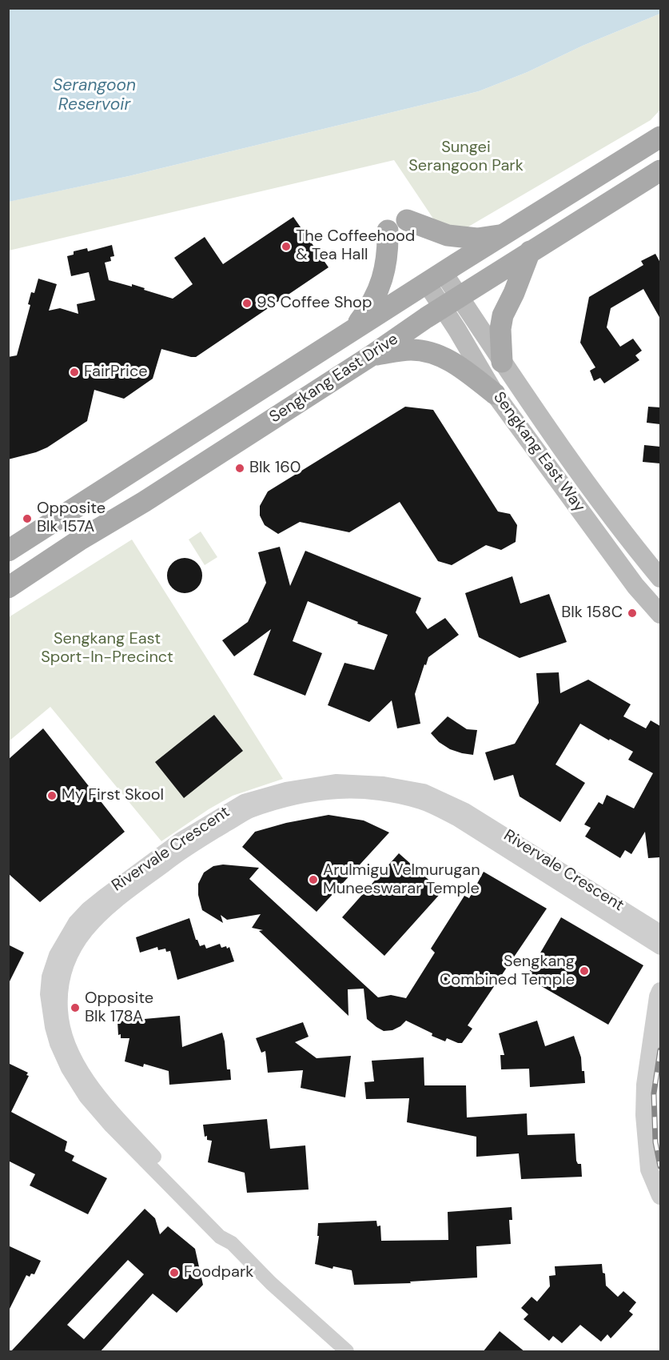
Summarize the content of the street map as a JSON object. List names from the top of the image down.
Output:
{
  "streets": {
    "main road": ["Sengkang East Drive", "Sengkang East Way"],
    "street": ["Rivervale Crescent"]
  },
  "crossings": [
    ["Sengkang East Drive", "Sengkang East Way"]
  ],
  "water": ["Serangoon Reservoir"],
  "parks": ["Sungei Serangoon Park", "Sengkang East Sport-In-Precinct"],
  "places": [
    "The Coffeehood & Tea Hall",
    "9S Coffee Shop",
    "FairPrice",
    "Blk 160",
    "Opposite Blk 157A",
    "Blk 158C",
    "My First Skool",
    "Arulmigu Velmurugan Muneeswarar Temple",
    "Sengkang Combined Temple",
    "Opposite Blk 178A",
    "Foodpark"
  ]
}
